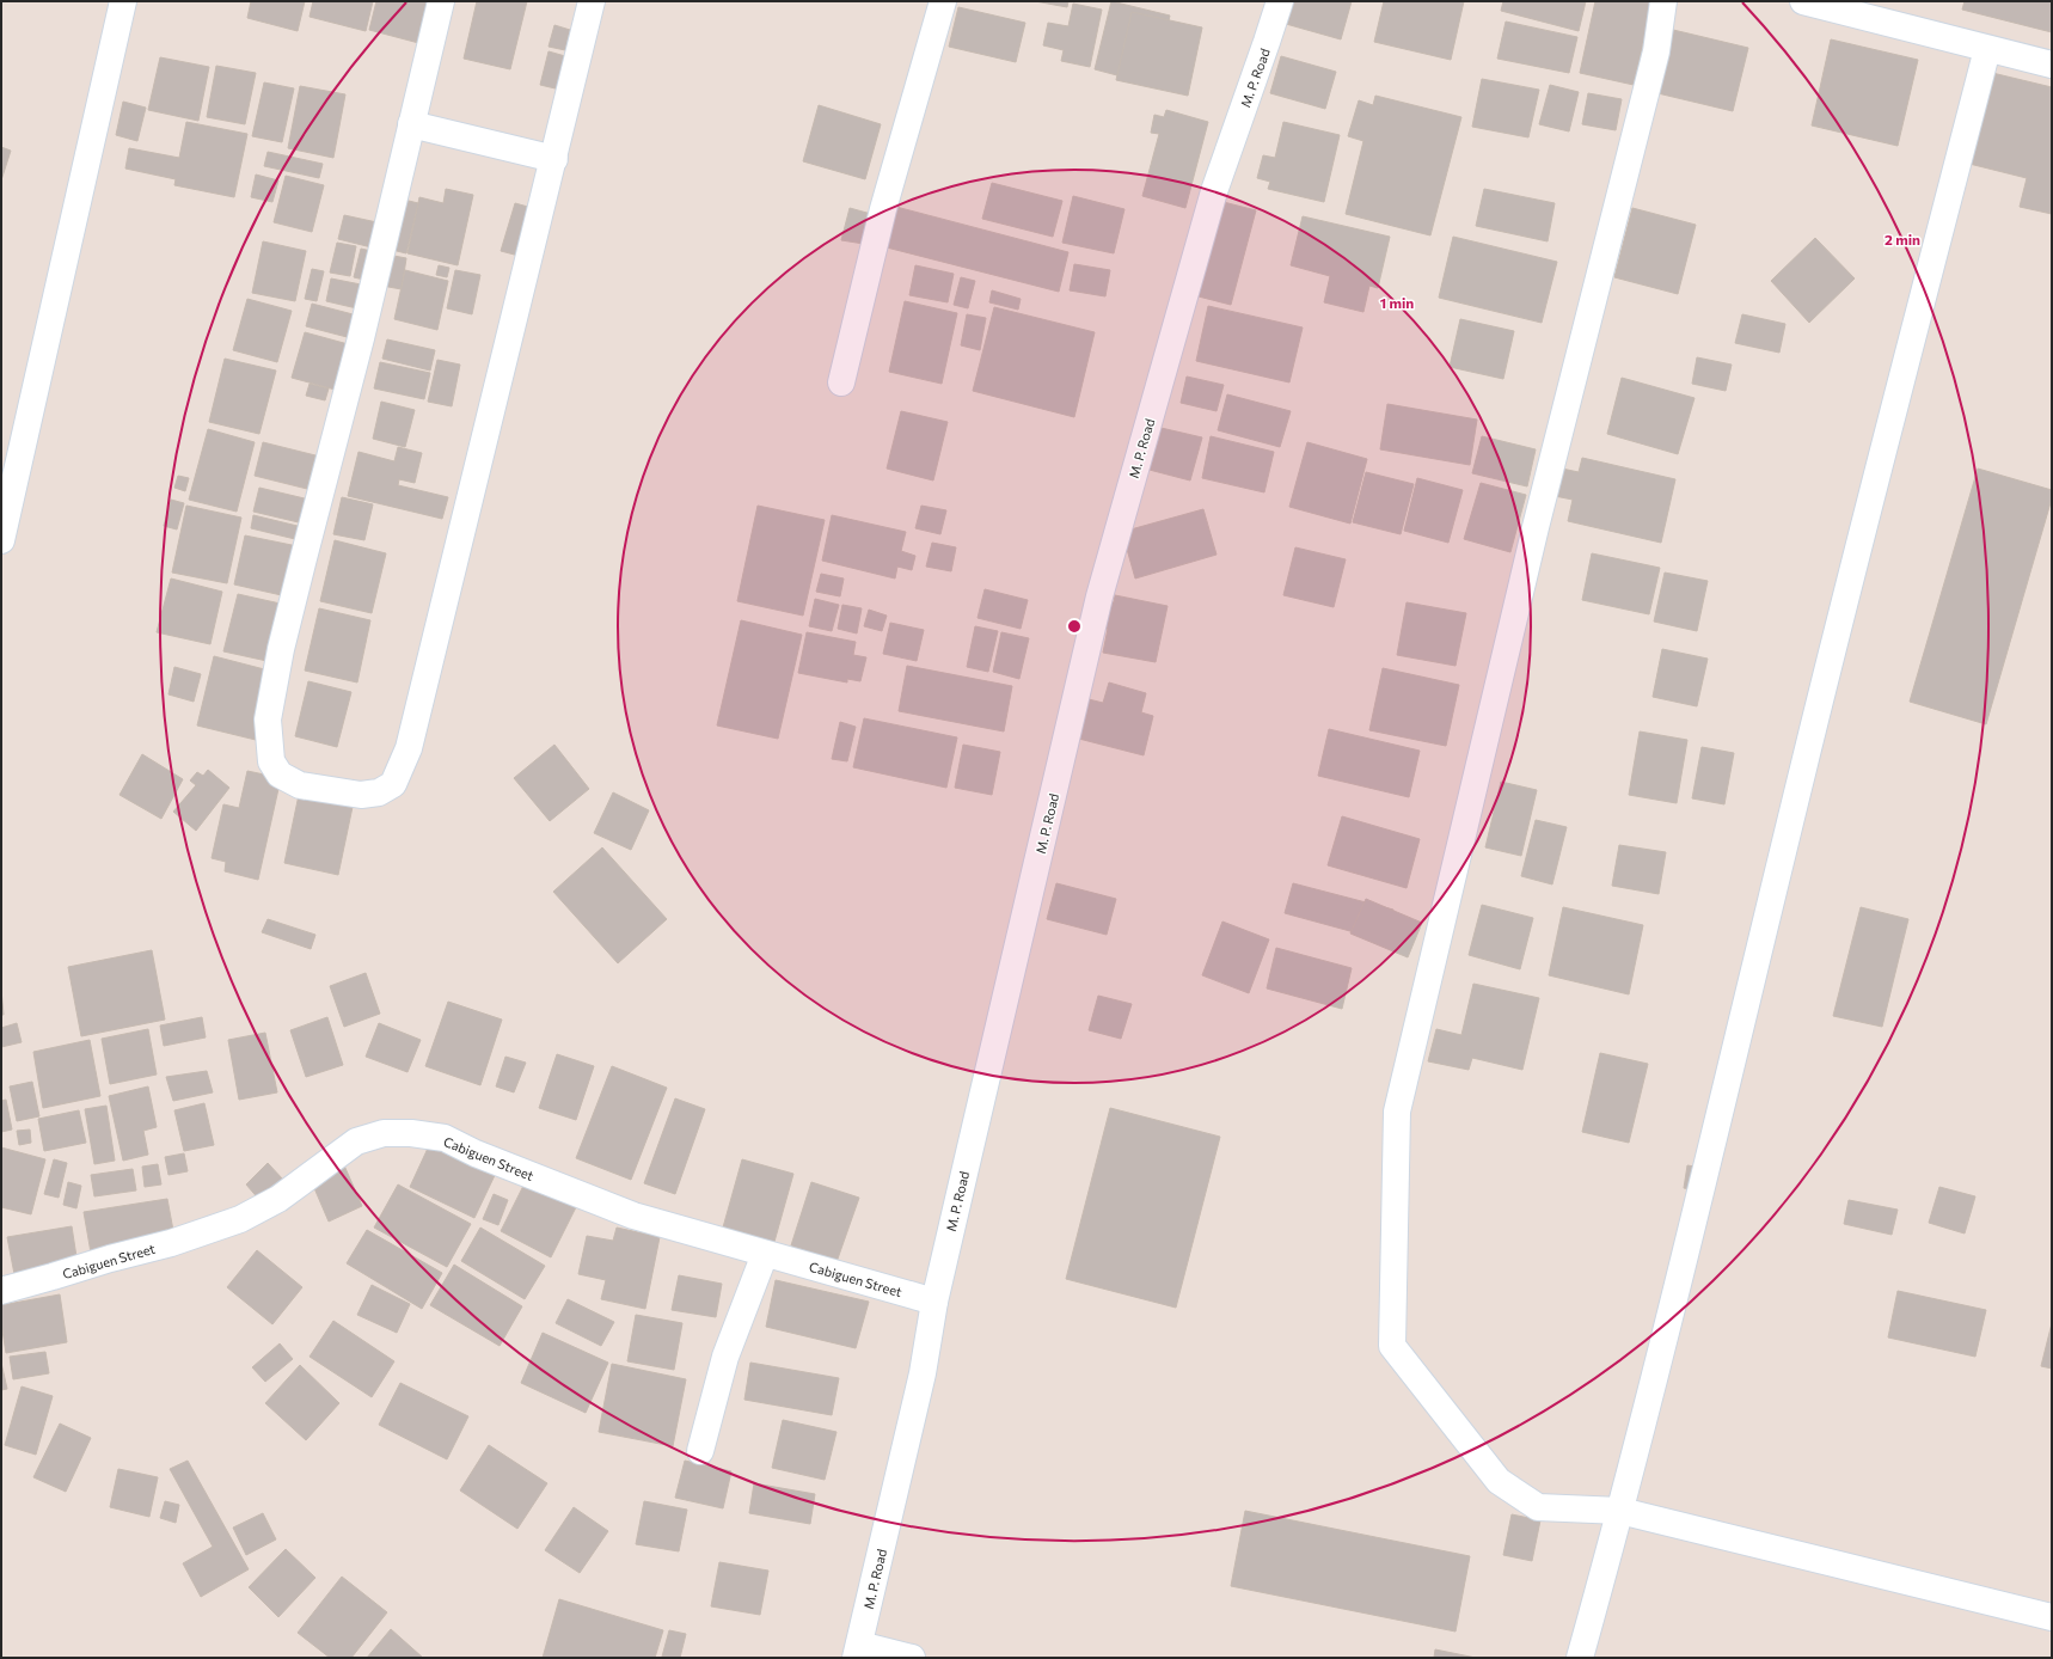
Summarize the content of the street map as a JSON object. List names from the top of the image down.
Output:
{
  "streets": {
    "street": ["M. P. Road", "Cabiguen Street"]
  },
  "crossings": [
    ["M. P. Road", "Cabiguen Street"]
  ],
  "rings": ["2 min", "1 min"]
}
